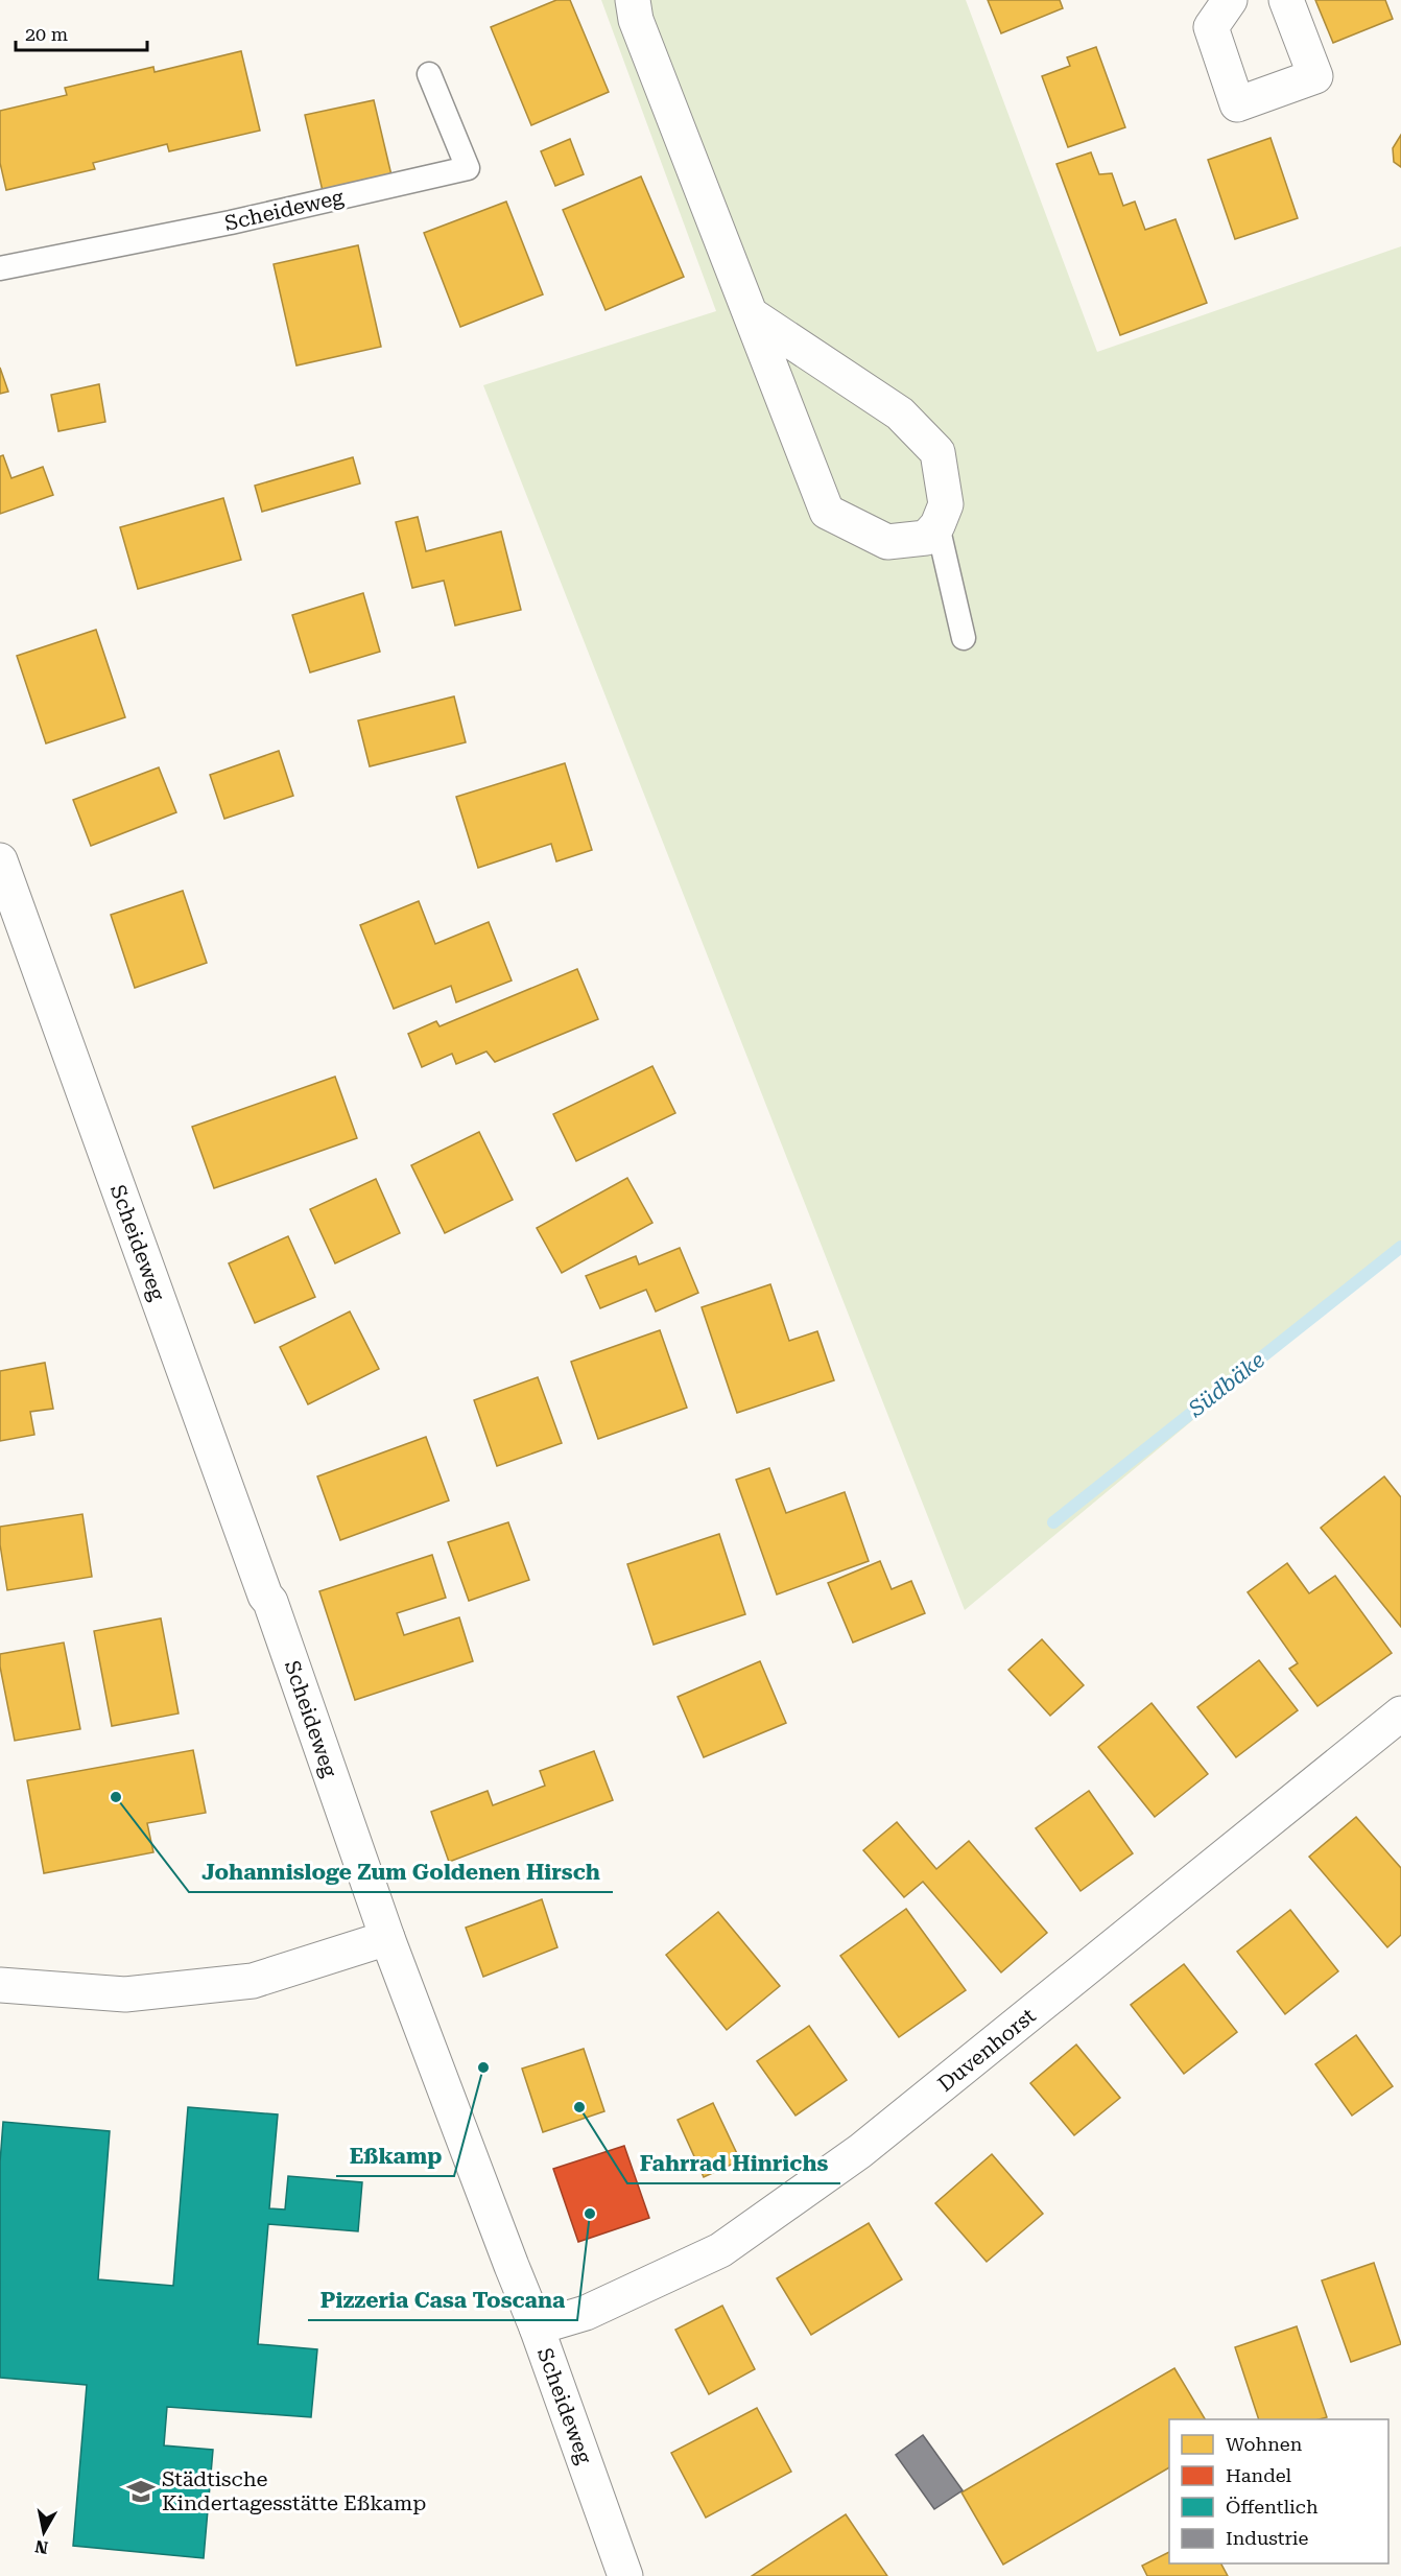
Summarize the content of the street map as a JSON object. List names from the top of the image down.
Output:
{
  "streets": {
    "street": ["Scheideweg", "Duvenhorst"]
  },
  "crossings": [
    ["Scheideweg", "Duvenhorst"]
  ],
  "water": ["Südbäke"],
  "places": {
    "other": [
      "Johannisloge Zum Goldenen Hirsch",
      "Eßkamp",
      "Fahrrad Hinrichs",
      "Pizzeria Casa Toscana"
    ],
    "school or university": ["Städtische Kindertagesstätte Eßkamp"]
  },
  "legend": [
    "Wohnen",
    "Handel",
    "Öffentlich",
    "Industrie"
  ],
  "scale_bar": "20 m",
  "north": "bottom"
}
